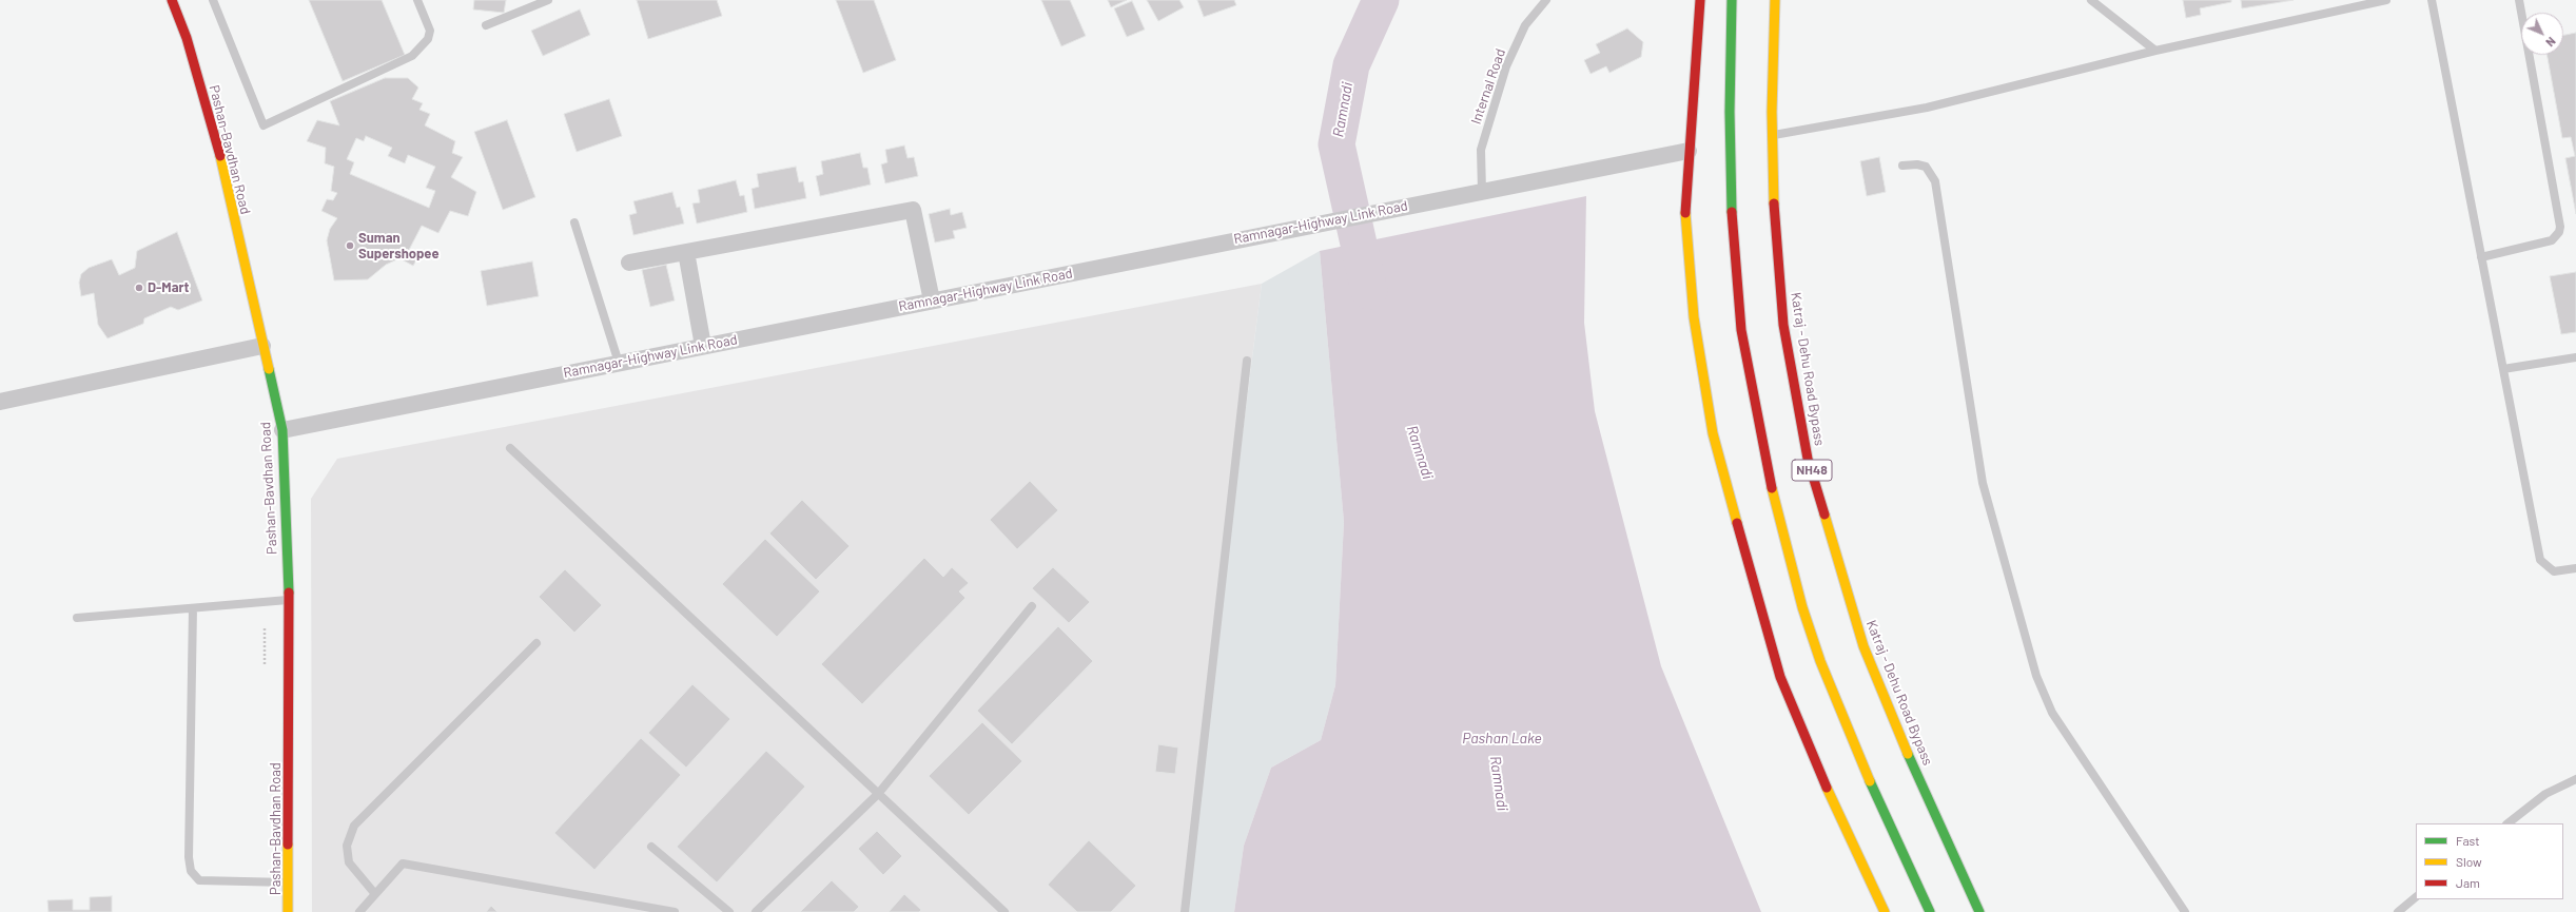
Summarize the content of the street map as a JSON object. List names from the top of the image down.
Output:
{
  "streets": {
    "main road": ["Pashan-Bavdhan Road", "Katraj - Dehu Road Bypass", "NH48"],
    "street": ["Ramnagar-Highway Link Road"],
    "lane": ["Internal Road"]
  },
  "crossings": [
    ["Internal Road", "Ramnagar-Highway Link Road"],
    ["Pashan-Bavdhan Road", "Ramnagar-Highway Link Road"]
  ],
  "water": ["Ramnadi", "Pashan Lake"],
  "places": ["Suman Supershopee", "D-Mart"],
  "legend": ["Fast", "Slow", "Jam"],
  "north": "bottom right"
}
